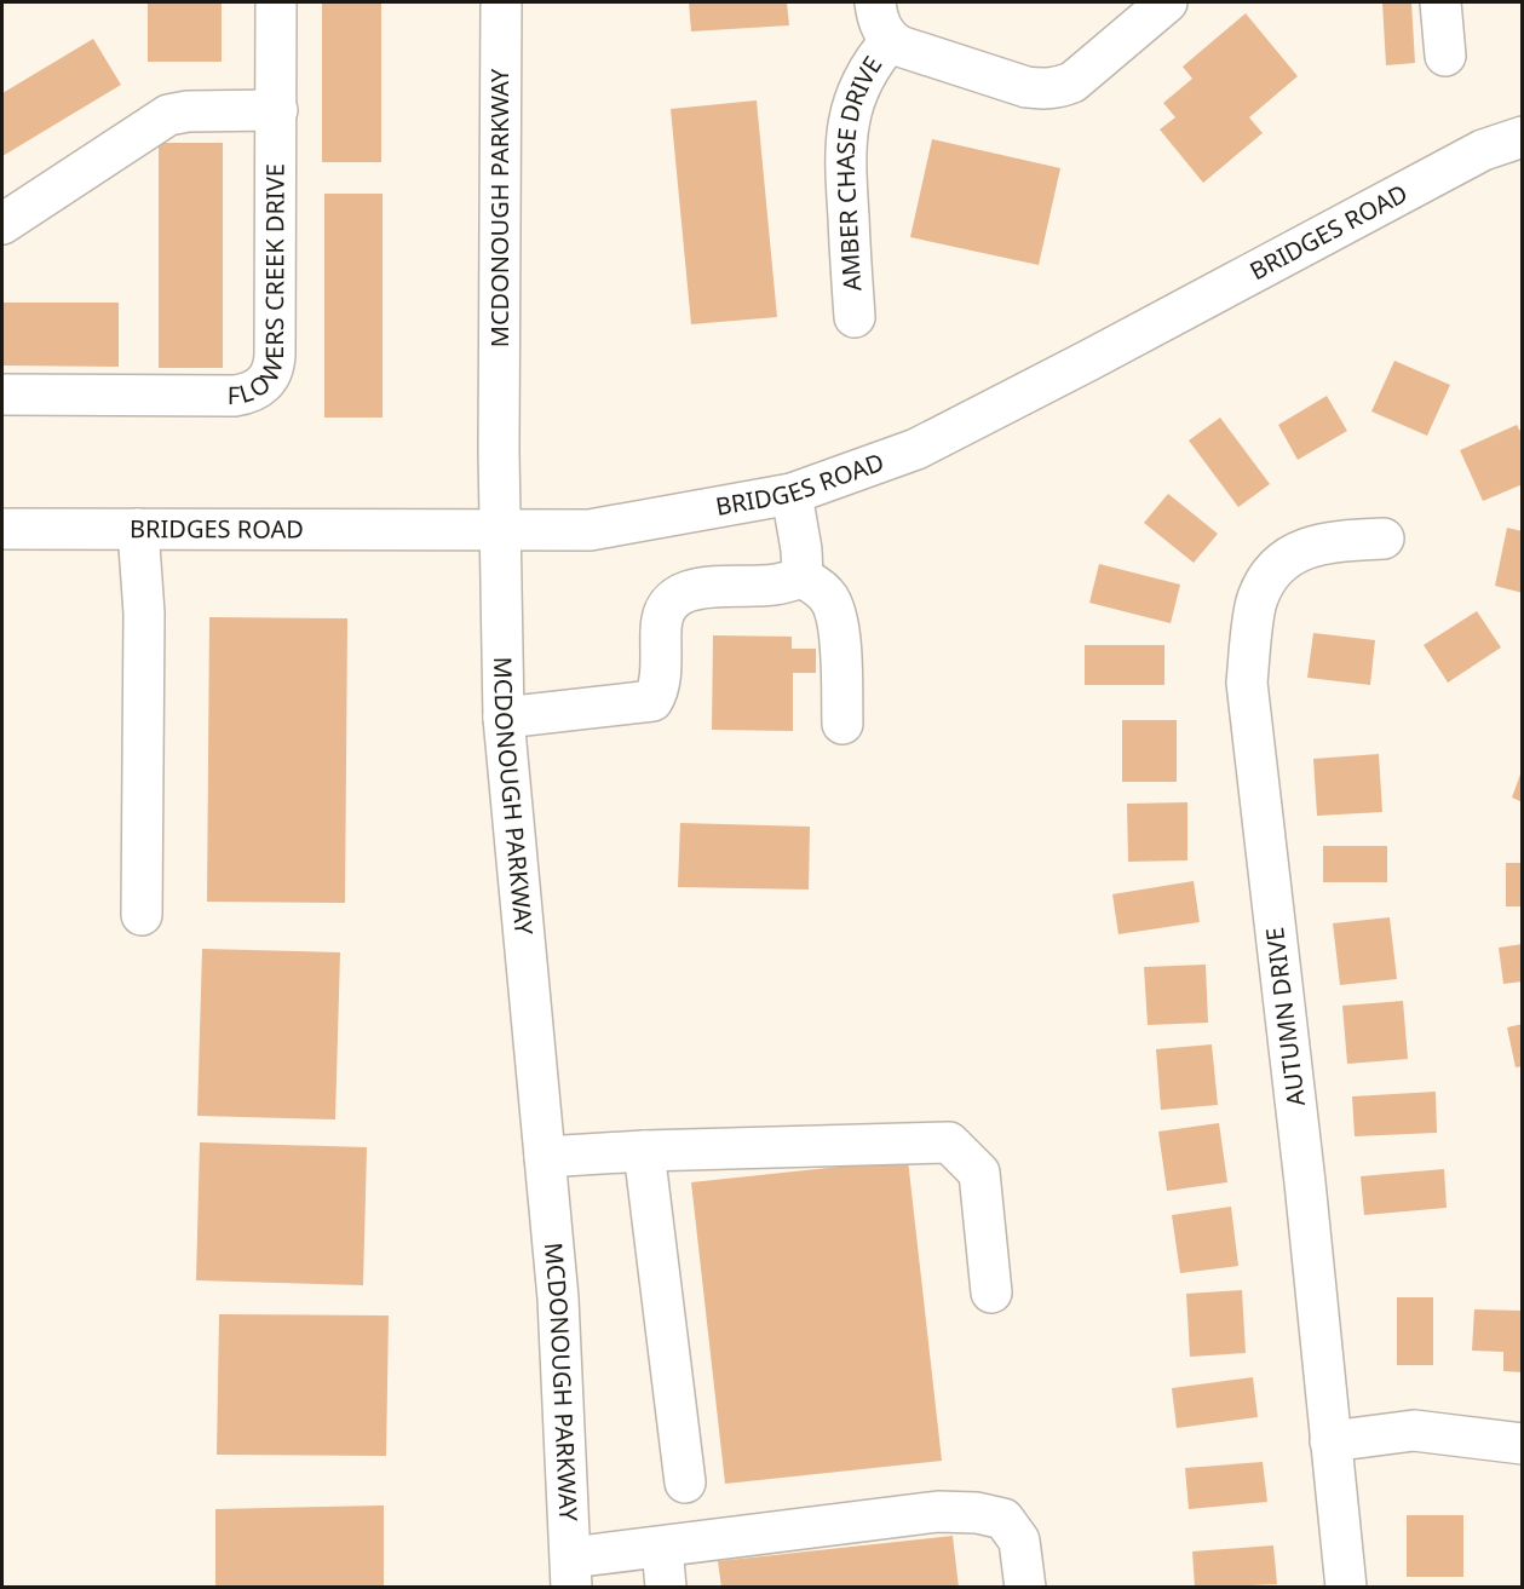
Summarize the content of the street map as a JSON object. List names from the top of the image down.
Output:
{
  "streets": {
    "street": [
      "AMBER CHASE DRIVE",
      "MCDONOUGH PARKWAY",
      "BRIDGES ROAD",
      "FLOWERS CREEK DRIVE",
      "AUTUMN DRIVE"
    ]
  },
  "crossings": [
    ["MCDONOUGH PARKWAY", "BRIDGES ROAD"]
  ]
}
